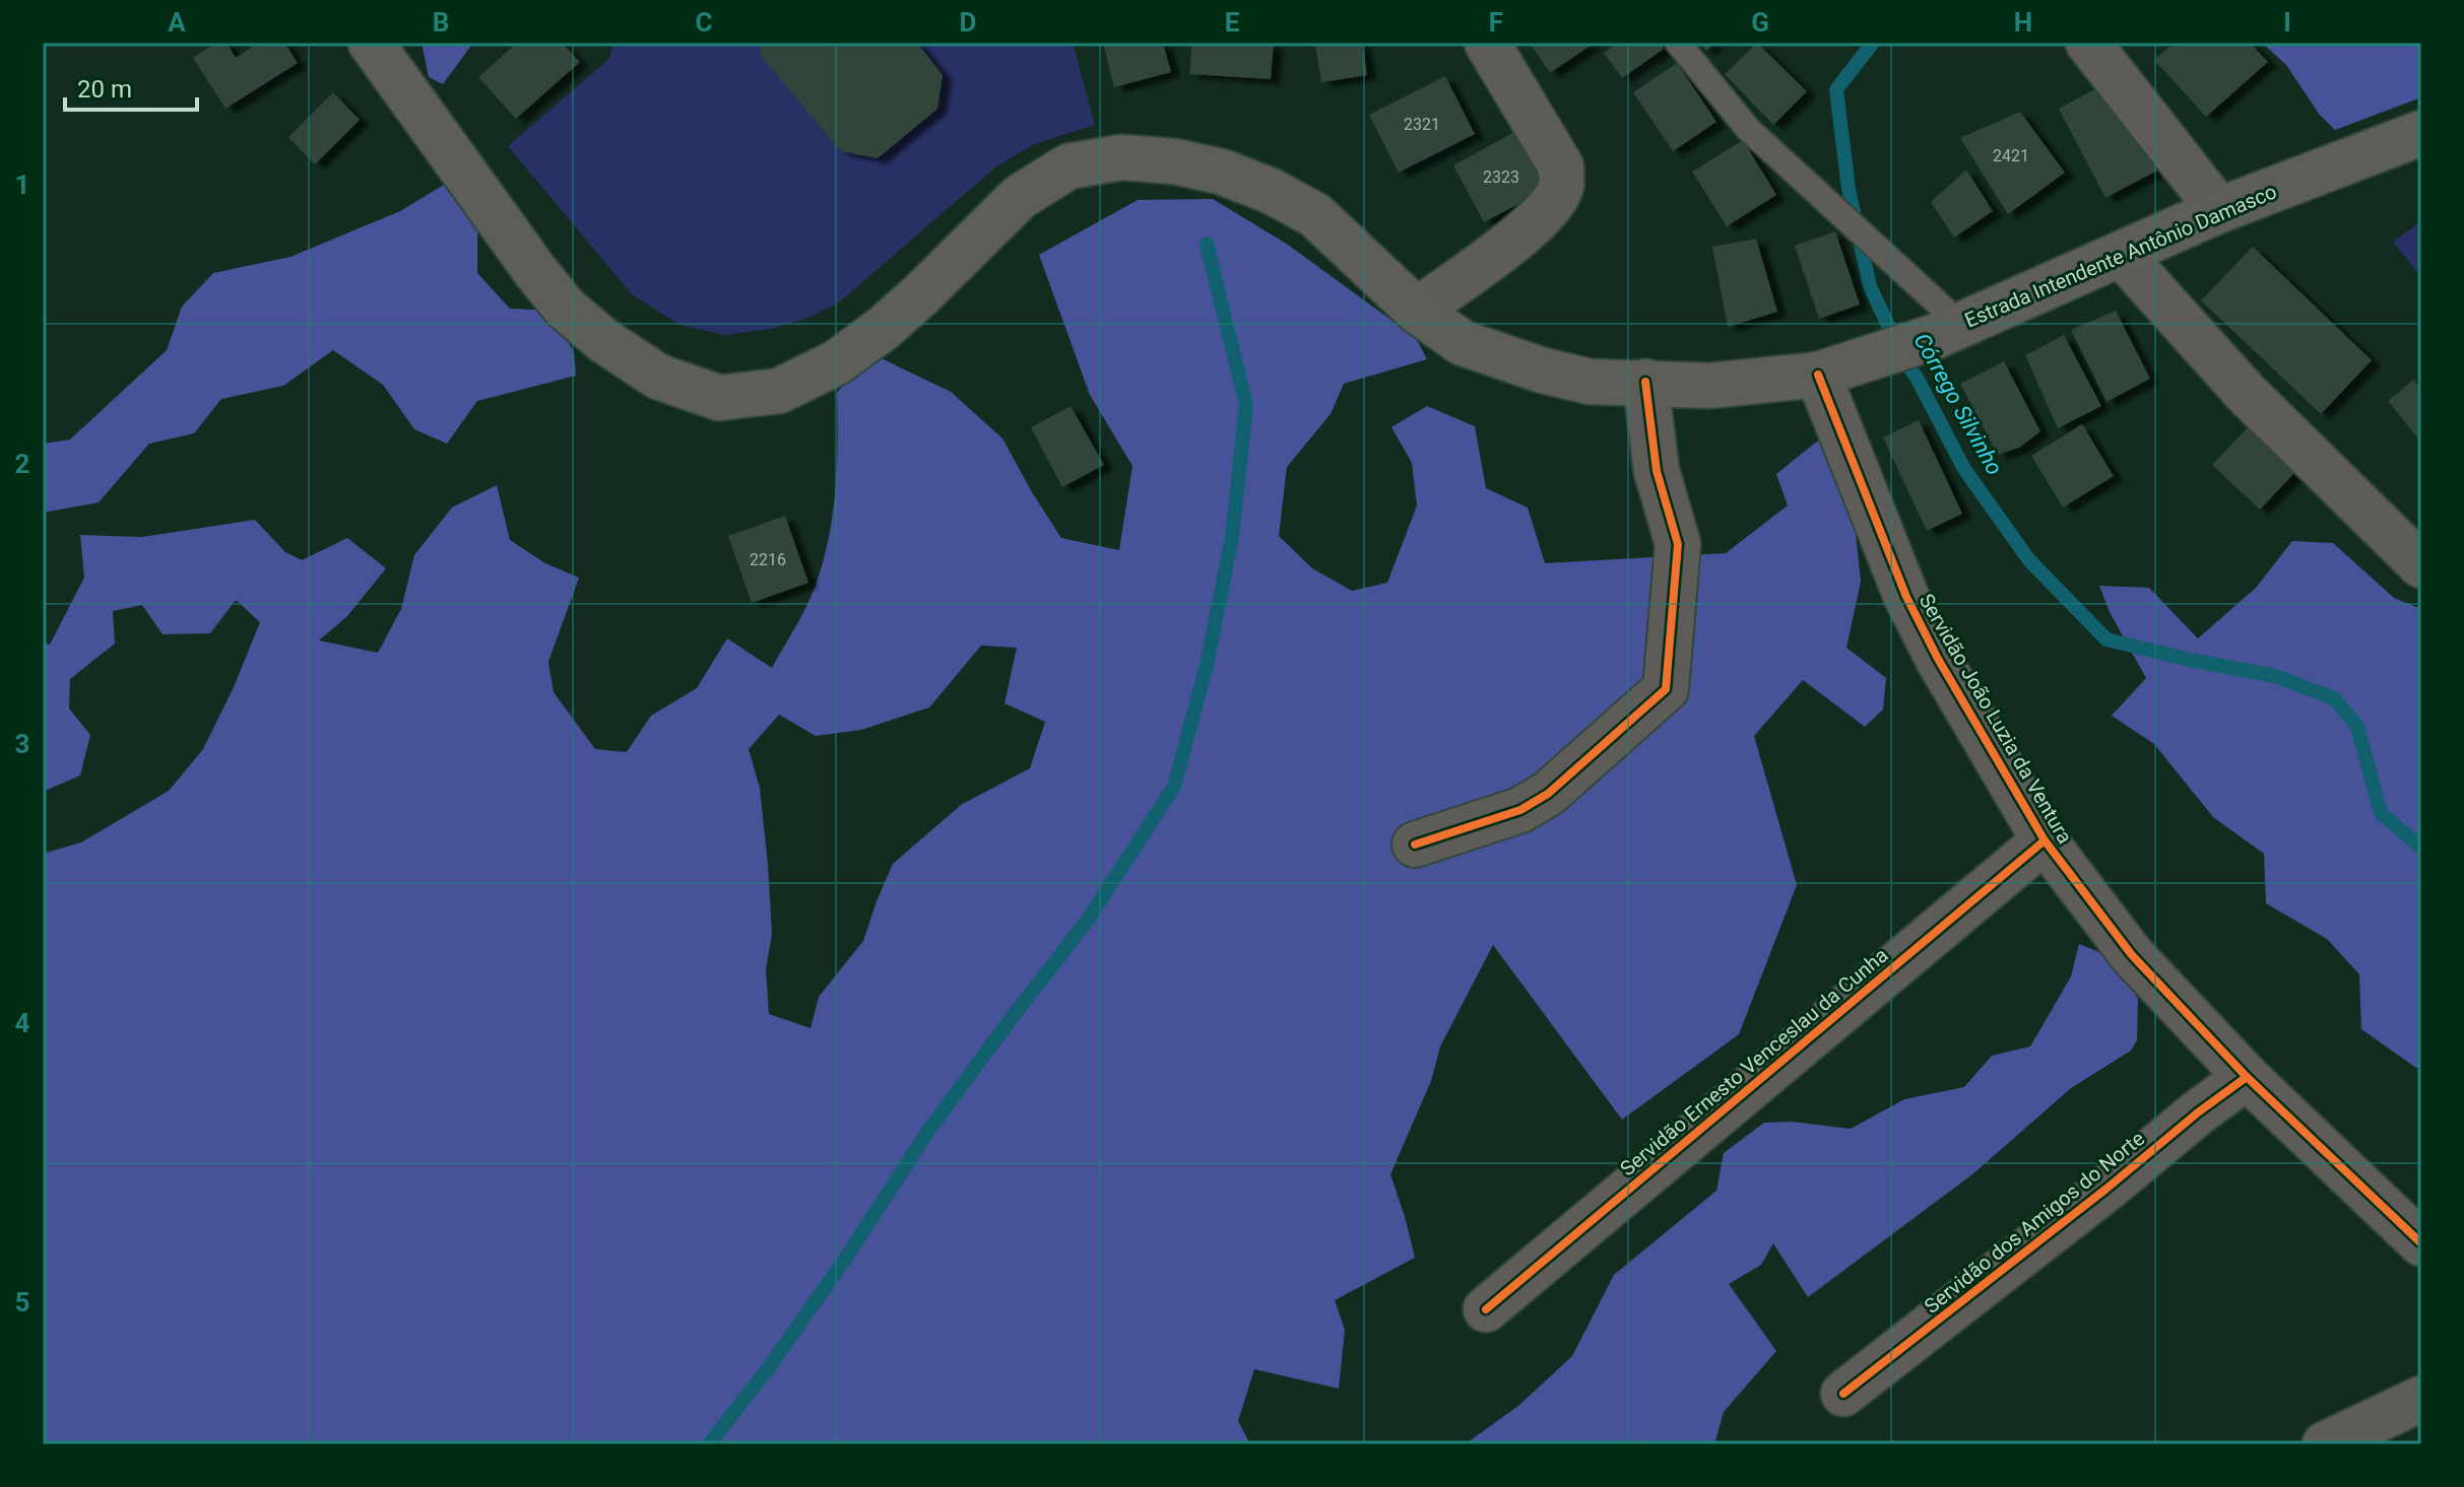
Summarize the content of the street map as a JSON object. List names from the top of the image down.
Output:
{
  "streets": {
    "main road": ["Estrada Intendente Antônio Damasco"],
    "street": ["Servidão João Luzia da Ventura", "Servidão Ernesto Venceslau da Cunha", "Servidão dos Amigos do Norte"]
  },
  "crossings": [
    ["Estrada Intendente Antônio Damasco", "Servidão João Luzia da Ventura"],
    ["Servidão João Luzia da Ventura", "Servidão Ernesto Venceslau da Cunha"],
    ["Servidão João Luzia da Ventura", "Servidão dos Amigos do Norte"]
  ],
  "water": ["Córrego Silvinho"],
  "house_numbers": [
    "2321",
    "2421",
    "2323",
    "2216"
  ],
  "scale_bar": "20 m",
  "grid": {
    "columns": [
      "A",
      "B",
      "C",
      "D",
      "E",
      "F",
      "G",
      "H",
      "I"
    ],
    "rows": [
      "1",
      "2",
      "3",
      "4",
      "5"
    ]
  }
}
